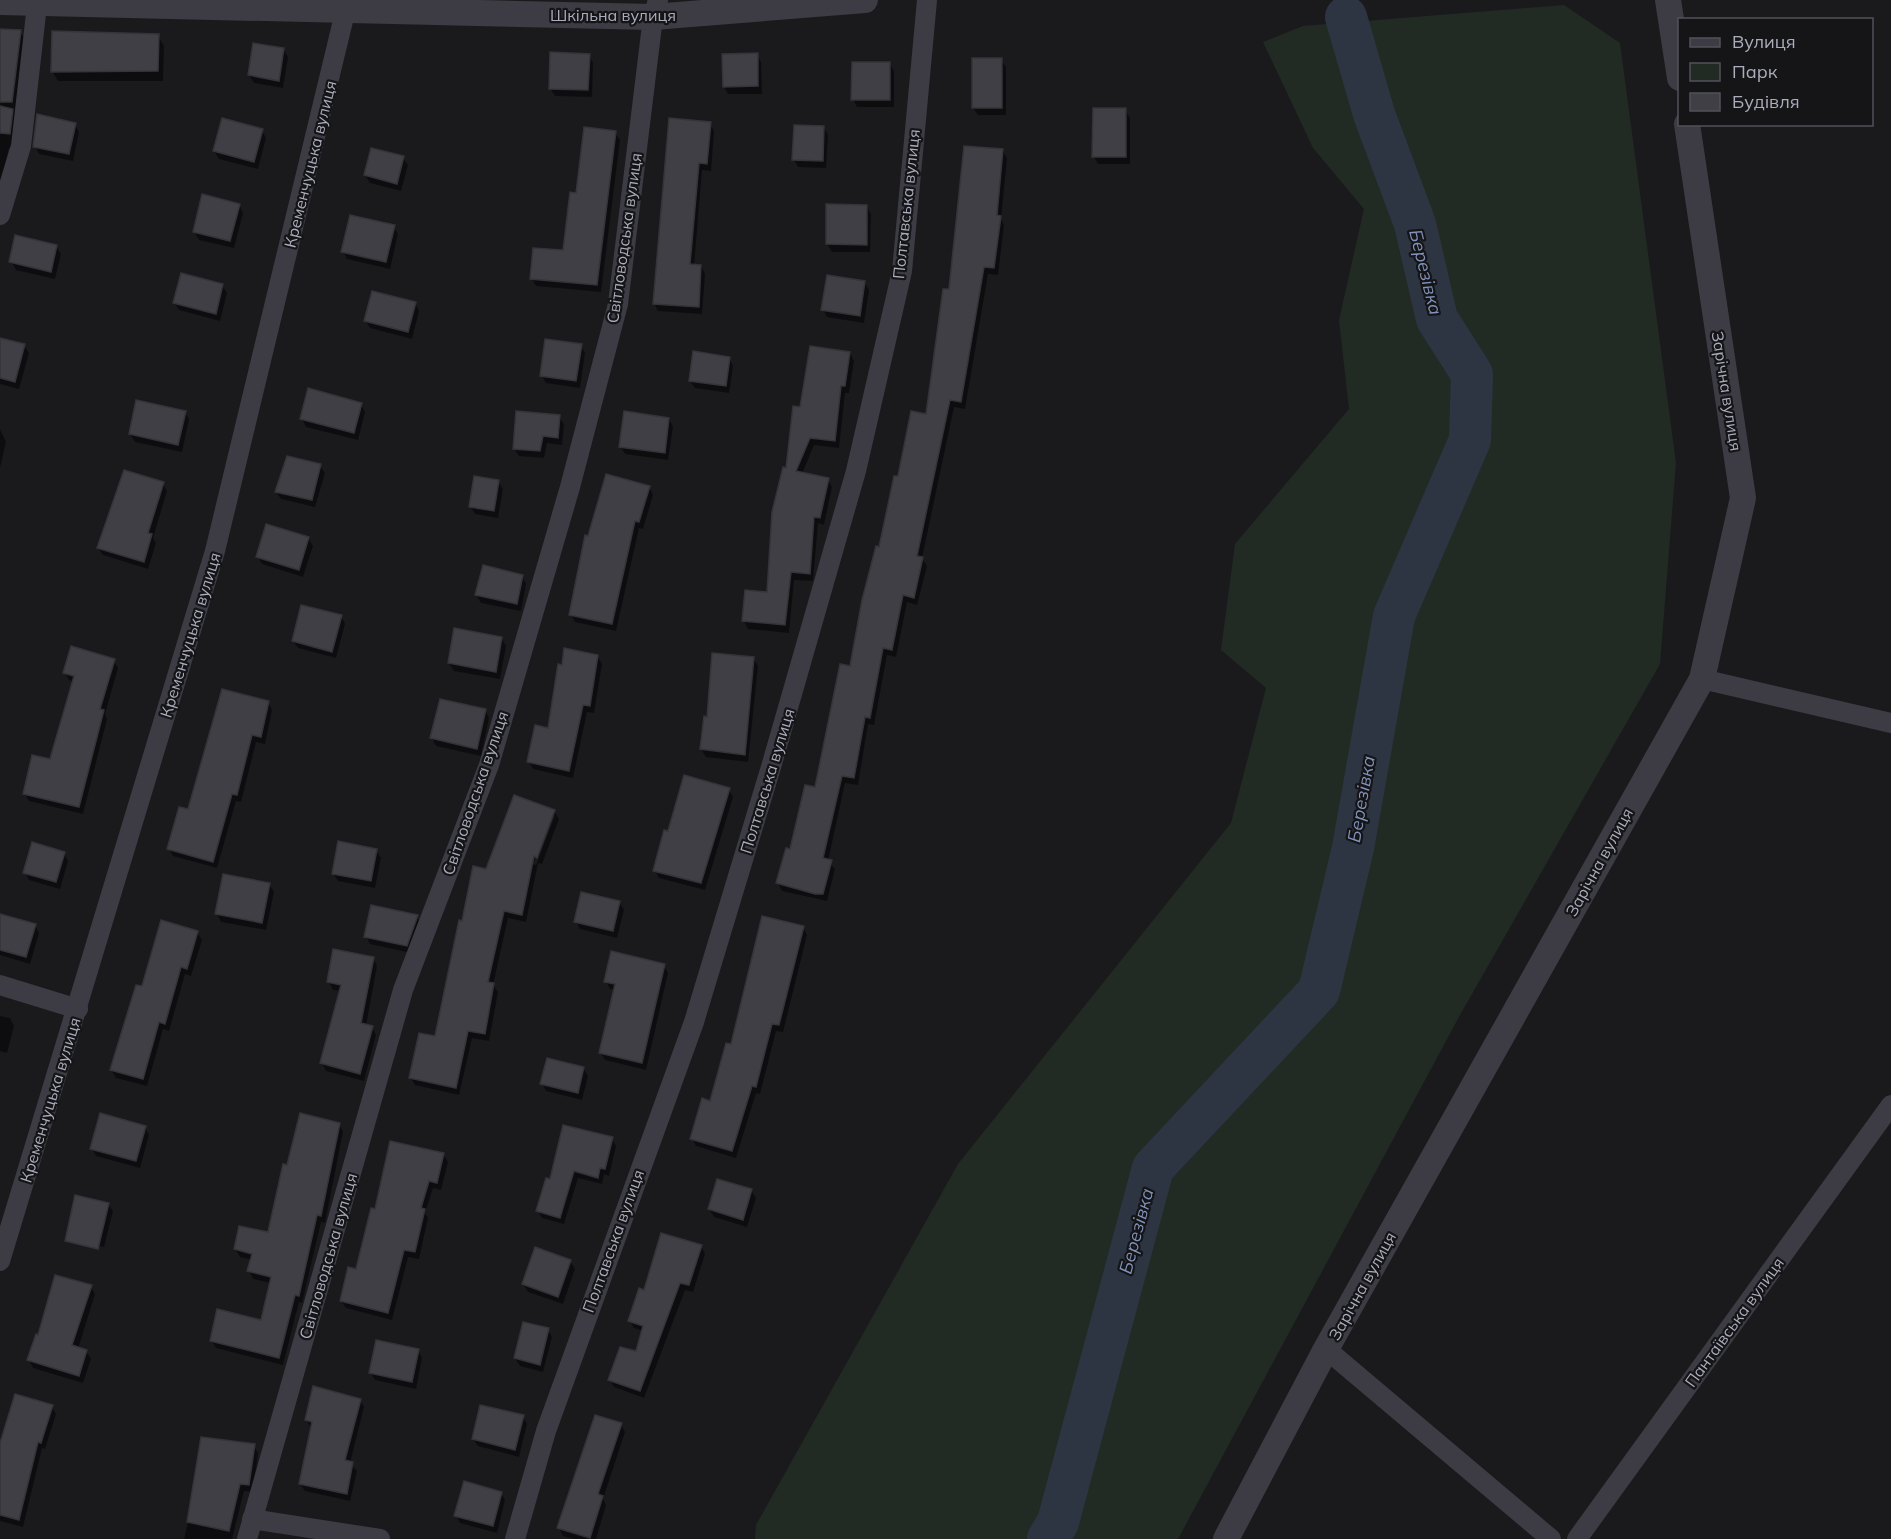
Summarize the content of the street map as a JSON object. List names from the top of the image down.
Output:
{
  "streets": {
    "street": [
      "Шкільна вулиця",
      "Кременчуцька вулиця",
      "Полтавська вулиця",
      "Світловодська вулиця",
      "Зарічна вулиця",
      "Пантаївська вулиця"
    ]
  },
  "crossings": [
    ["Шкільна вулиця", "Кременчуцька вулиця"],
    ["Шкільна вулиця", "Світловодська вулиця"]
  ],
  "water": ["Березівка"],
  "legend": ["Вулиця", "Парк", "Будівля"]
}
